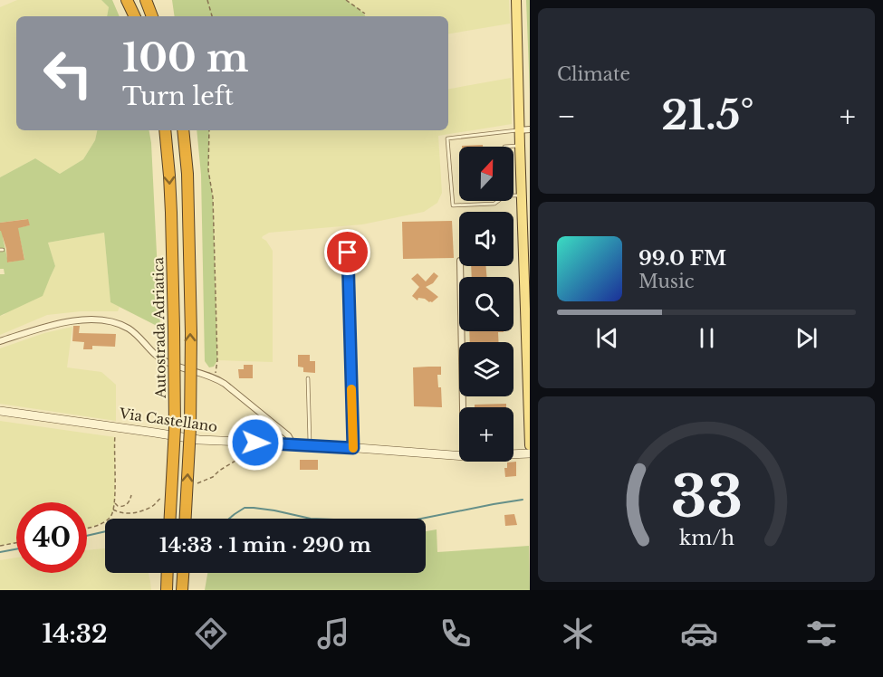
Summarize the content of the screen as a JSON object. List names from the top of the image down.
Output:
{
  "streets": {
    "highway": ["Autostrada Adriatica"],
    "street": ["Via Castellano"]
  },
  "north": "top",
  "page": {
    "tile": "Climate",
    "turn": ["100 m", "Turn left"],
    "heat": ["−", "21.5°", "+"],
    "map_buttons": "+",
    "song": ["99.0 FM", "Music"],
    "limit": "40",
    "trip": "14:33 · 1 min · 290 m",
    "tabs": "14:32",
    "gauge": ["33", "km/h"]
  }
}
